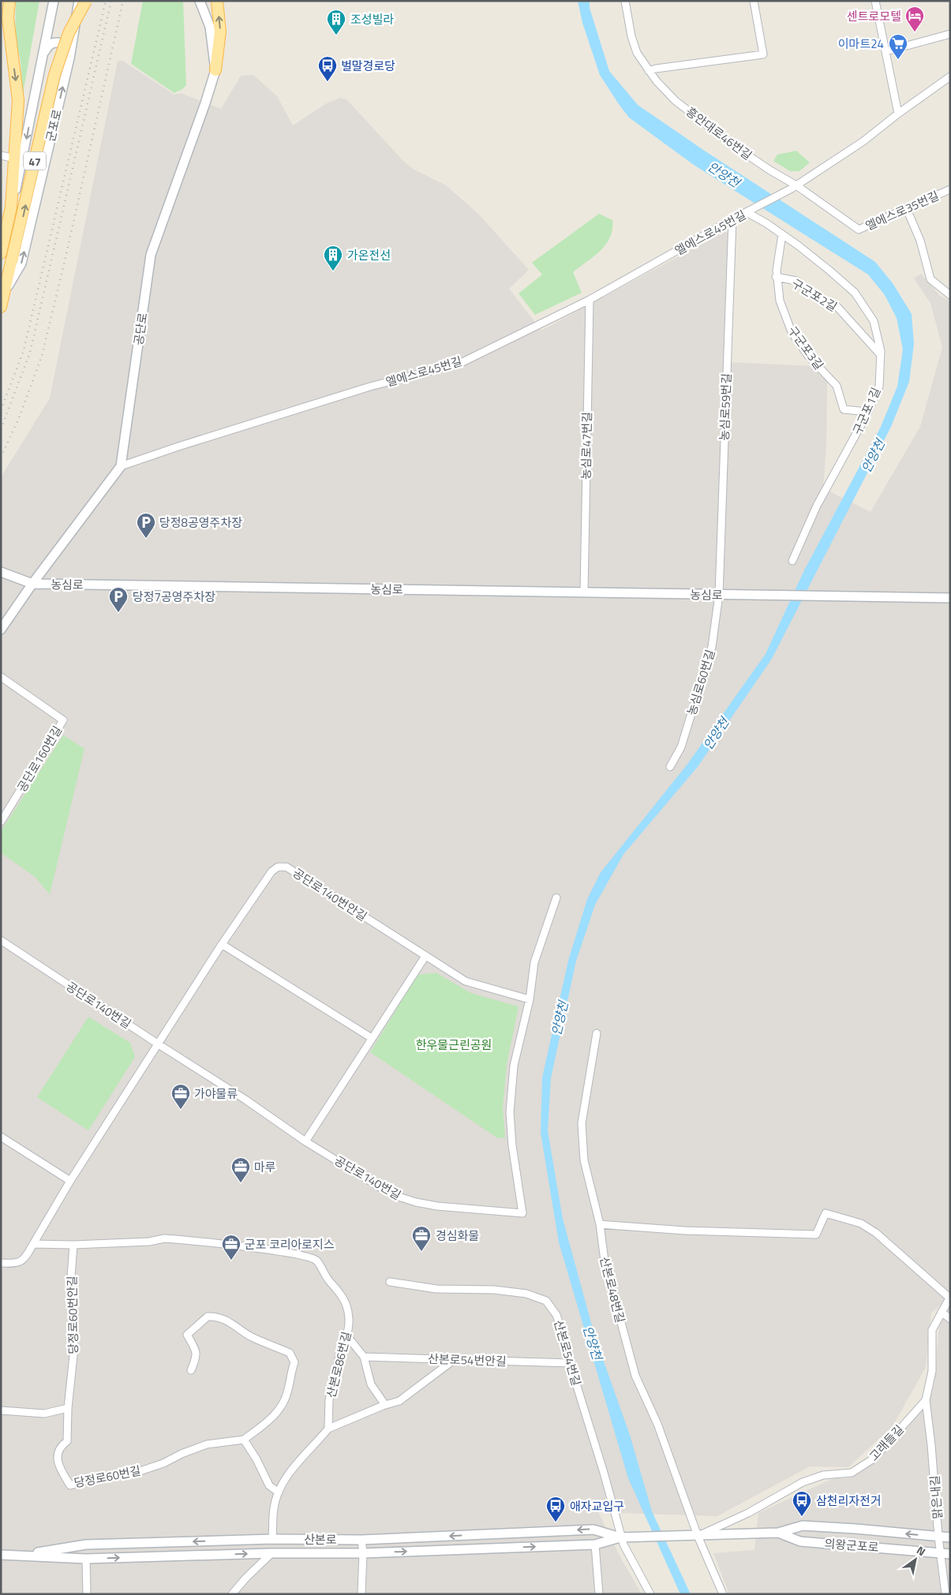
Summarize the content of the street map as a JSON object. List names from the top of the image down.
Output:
{
  "streets": {
    "main road": ["군포로", "47"],
    "street": [
      "흥안대로46번길",
      "엘에스로35번길",
      "엘에스로45번길",
      "구군포2길",
      "공단로",
      "구군포3길",
      "농심로59번길",
      "구군포1길",
      "농심로47번길",
      "농심로",
      "농심로60번길",
      "공단로160번길",
      "공단로140번안길",
      "공단로140번길",
      "산본로48번길",
      "당정로60번안길",
      "산본로54번길",
      "산본로54번안길",
      "산본로86번길",
      "고래들길",
      "당정로60번길",
      "맑은내길",
      "산본로",
      "의왕군포로"
    ]
  },
  "crossings": [
    ["흥안대로46번길", "엘에스로35번길"],
    ["흥안대로46번길", "엘에스로45번길"],
    ["엘에스로35번길", "엘에스로45번길"],
    ["엘에스로45번길", "공단로"],
    ["엘에스로45번길", "농심로59번길"],
    ["엘에스로45번길", "구군포1길"],
    ["엘에스로45번길", "농심로47번길"],
    ["구군포2길", "구군포3길"],
    ["구군포2길", "구군포1길"],
    ["공단로", "농심로"],
    ["구군포3길", "구군포1길"],
    ["농심로59번길", "농심로"],
    ["농심로59번길", "농심로60번길"],
    ["농심로47번길", "농심로"],
    ["농심로", "농심로60번길"],
    ["공단로140번안길", "공단로140번길"],
    ["공단로140번안길", "산본로86번길"],
    ["산본로48번길", "고래들길"],
    ["산본로48번길", "의왕군포로"],
    ["당정로60번안길", "산본로86번길"],
    ["당정로60번안길", "당정로60번길"],
    ["산본로54번길", "산본로54번안길"],
    ["산본로54번길", "산본로"],
    ["산본로54번길", "의왕군포로"],
    ["고래들길", "맑은내길"],
    ["고래들길", "의왕군포로"],
    ["맑은내길", "의왕군포로"],
    ["산본로", "의왕군포로"]
  ],
  "water": ["안양천"],
  "parks": ["한우물근린공원"],
  "places": {
    "hotel": ["센트로모텔"],
    "building": ["조성빌라", "가온전선"],
    "supermarket": ["이마트24"],
    "bus stop": ["벌말경로당", "삼천리자전거", "애자교입구"],
    "parking": ["당정8공영주차장", "당정7공영주차장"],
    "office": [
      "가야물류",
      "마루",
      "경심화물",
      "군포 코리아로지스"
    ]
  },
  "north": "top right"
}
